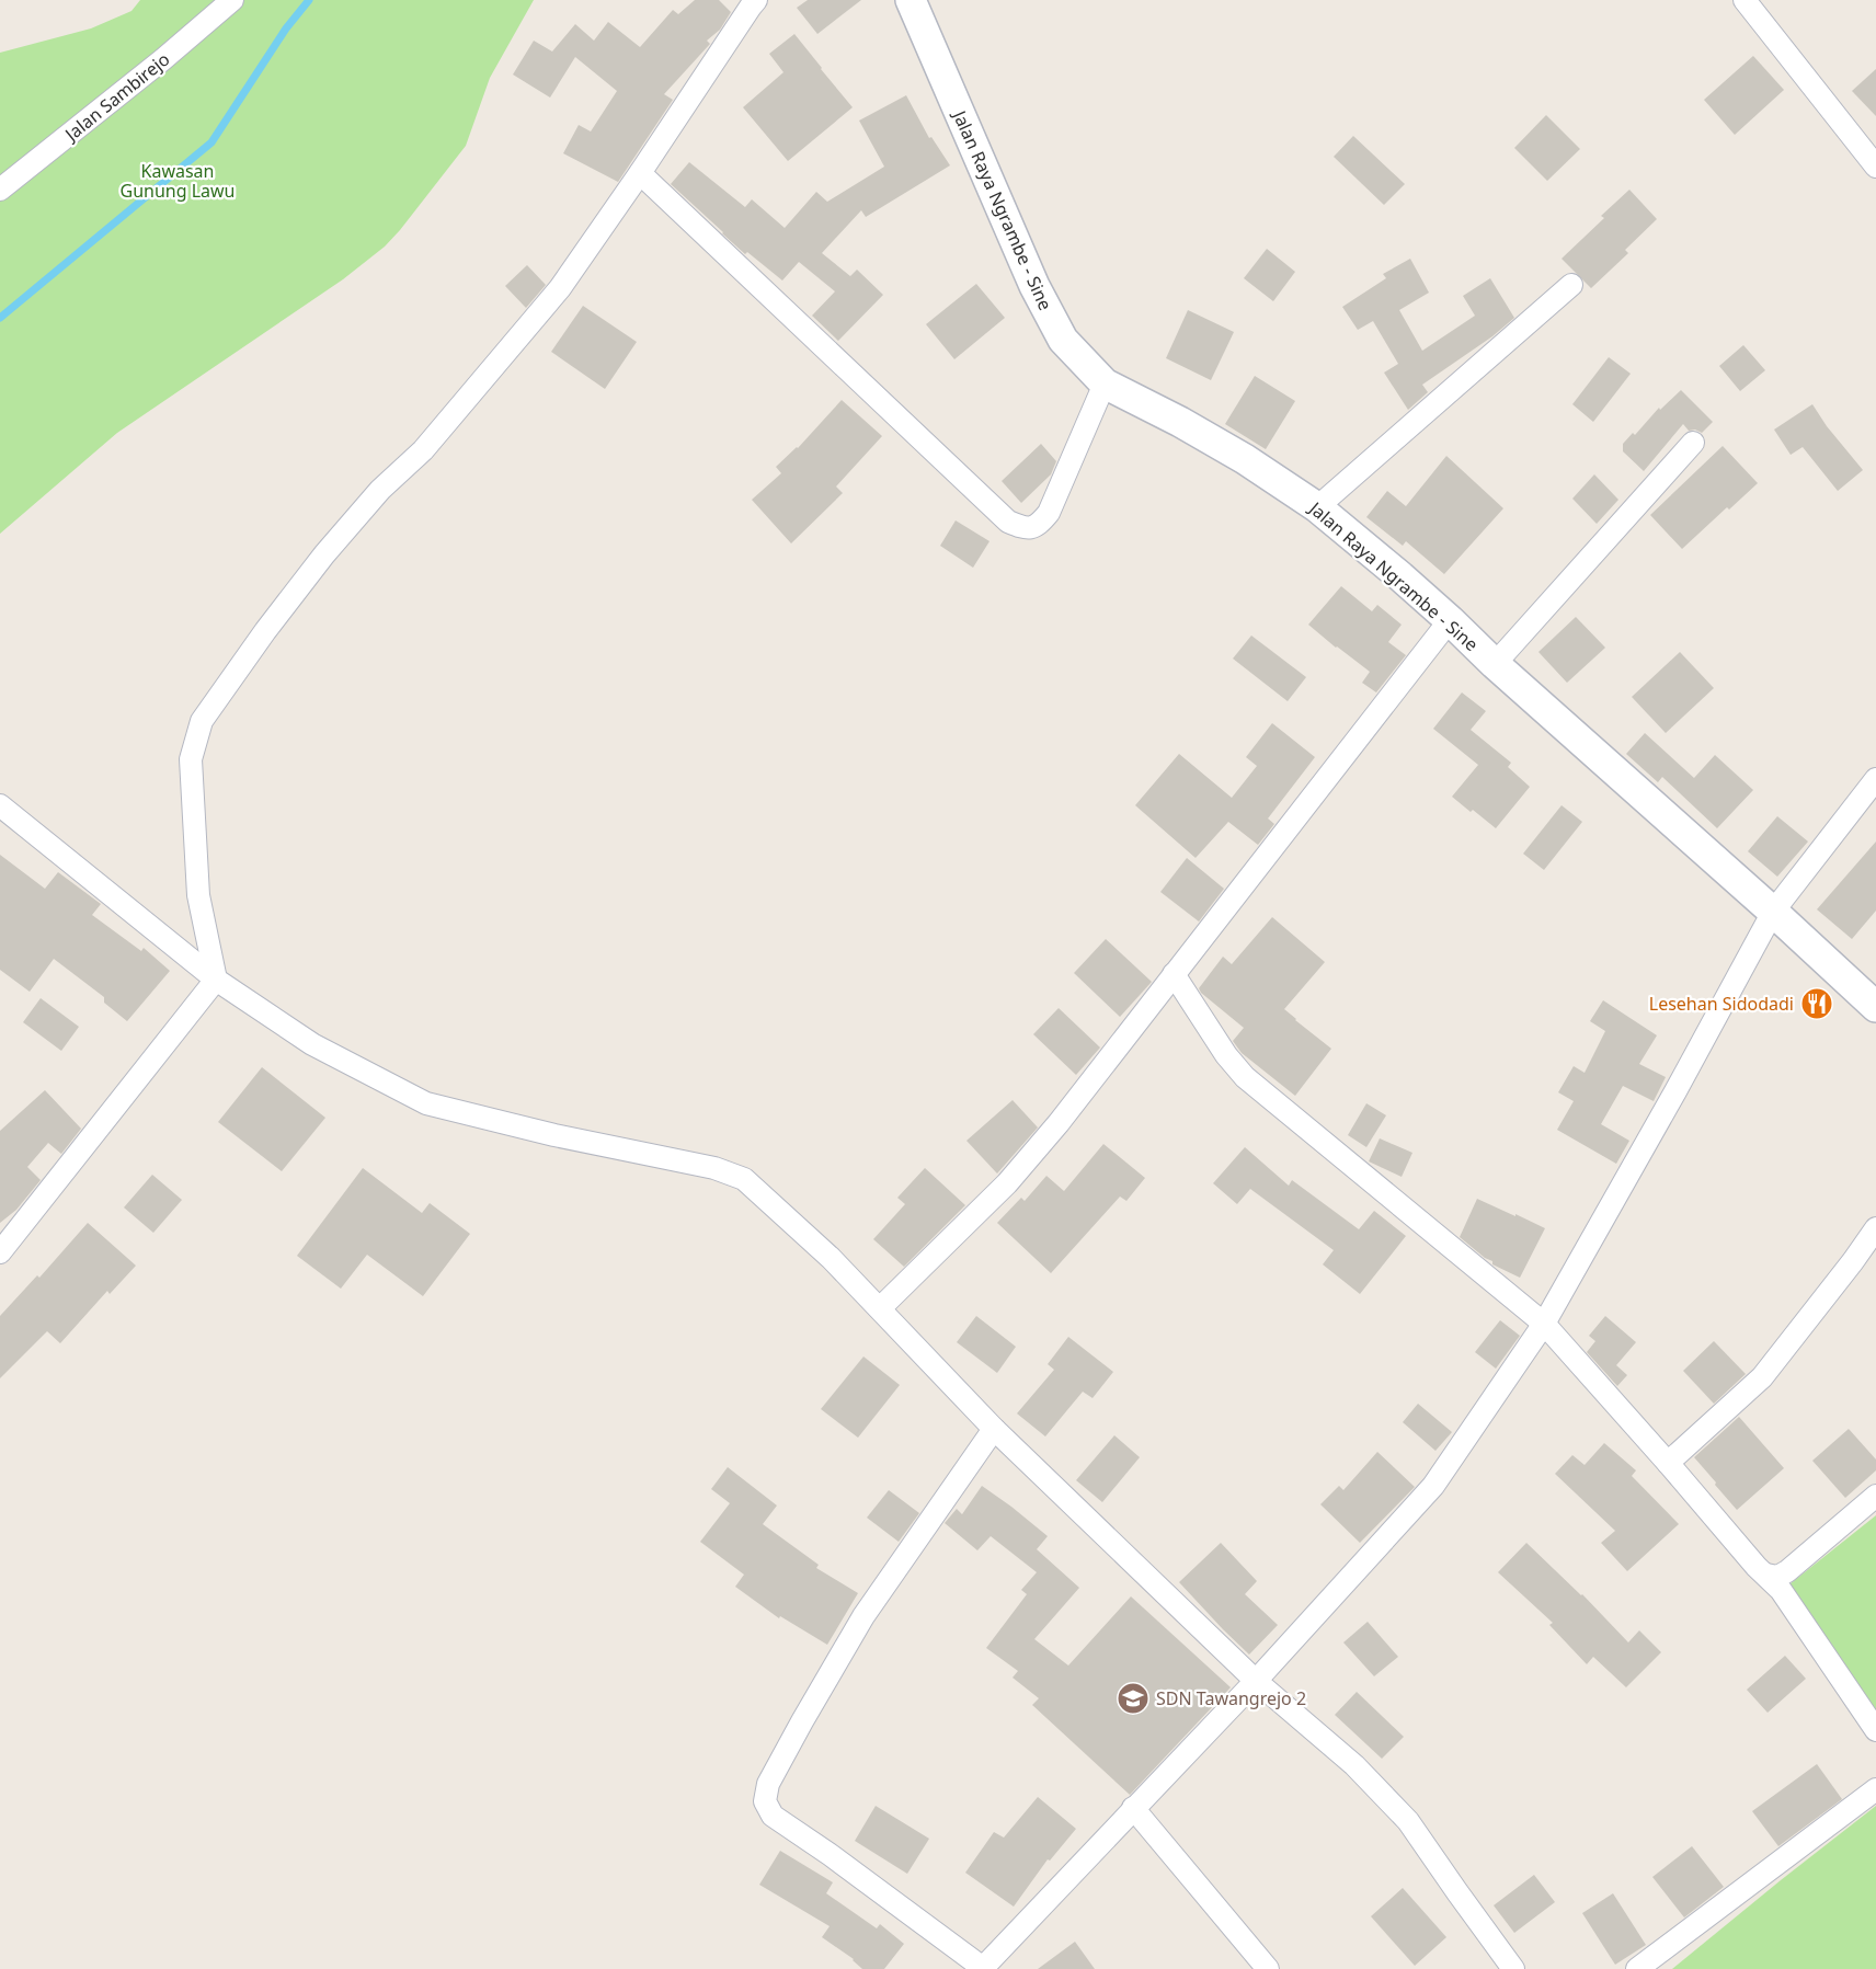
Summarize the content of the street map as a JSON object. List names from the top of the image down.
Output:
{
  "streets": {
    "main road": ["Jalan Raya Ngrambe - Sine"],
    "street": ["Jalan Sambirejo"]
  },
  "parks": ["Kawasan Gunung Lawu"],
  "places": {
    "restaurant": ["Lesehan Sidodadi"],
    "school or university": ["SDN Tawangrejo 2"]
  }
}
